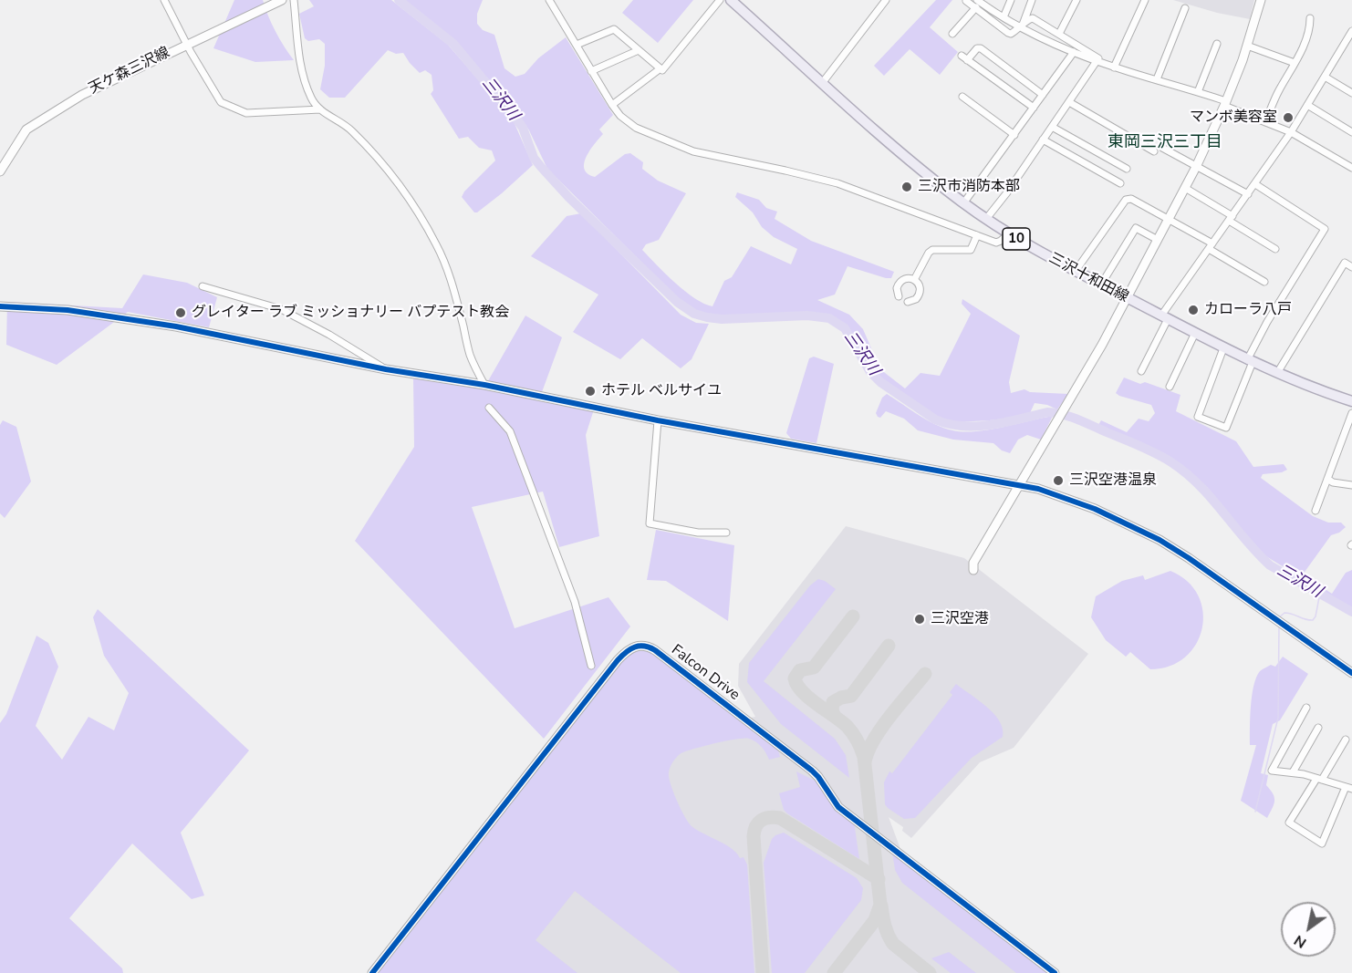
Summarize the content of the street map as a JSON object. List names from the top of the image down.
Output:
{
  "streets": {
    "main road": ["10", "三沢十和田線"],
    "street": ["天ケ森三沢線", "Falcon Drive"]
  },
  "districts": ["東岡三沢三丁目"],
  "water": ["三沢川"],
  "places": [
    "マンボ美容室",
    "三沢市消防本部",
    "カローラ八戸",
    "グレイター ラブ ミッショナリー バプテスト教会",
    "ホテル ベルサイユ",
    "三沢空港温泉",
    "三沢空港"
  ],
  "north": "bottom left"
}
